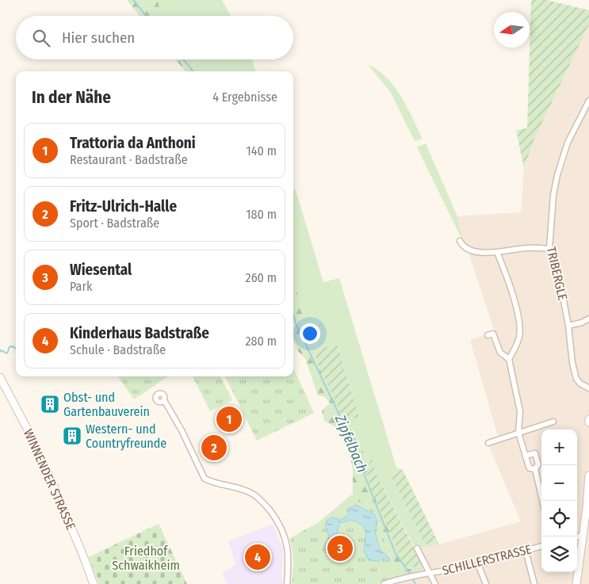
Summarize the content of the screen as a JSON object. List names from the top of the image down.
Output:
{
  "streets": {
    "main road": ["WINNENDER STRASSE"],
    "street": ["TRIBERGLE", "SCHILLERSTRASSE"]
  },
  "water": ["Zipfelbach"],
  "parks": ["Friedhof Schwaikheim"],
  "places": {
    "building": ["Obst- und Gartenbauverein", "Western- und Countryfreunde"]
  },
  "north": "left",
  "page": {
    "search": "Hier suchen",
    "heading": ["In der Nähe", "4 Ergebnisse"],
    "list": [
      {
        "mark": "1",
        "name": "Trattoria da Anthoni",
        "note": "Restaurant · Badstraße",
        "value": "140 m"
      },
      {
        "mark": "2",
        "name": "Fritz-Ulrich-Halle",
        "note": "Sport · Badstraße",
        "value": "180 m"
      },
      {
        "mark": "3",
        "name": "Wiesental",
        "note": "Park",
        "value": "260 m"
      },
      {
        "mark": "4",
        "name": "Kinderhaus Badstraße",
        "note": "Schule · Badstraße",
        "value": "280 m"
      }
    ],
    "pins": [
      "1",
      "2",
      "3",
      "4"
    ],
    "map_buttons": ["+", "−"]
  }
}
